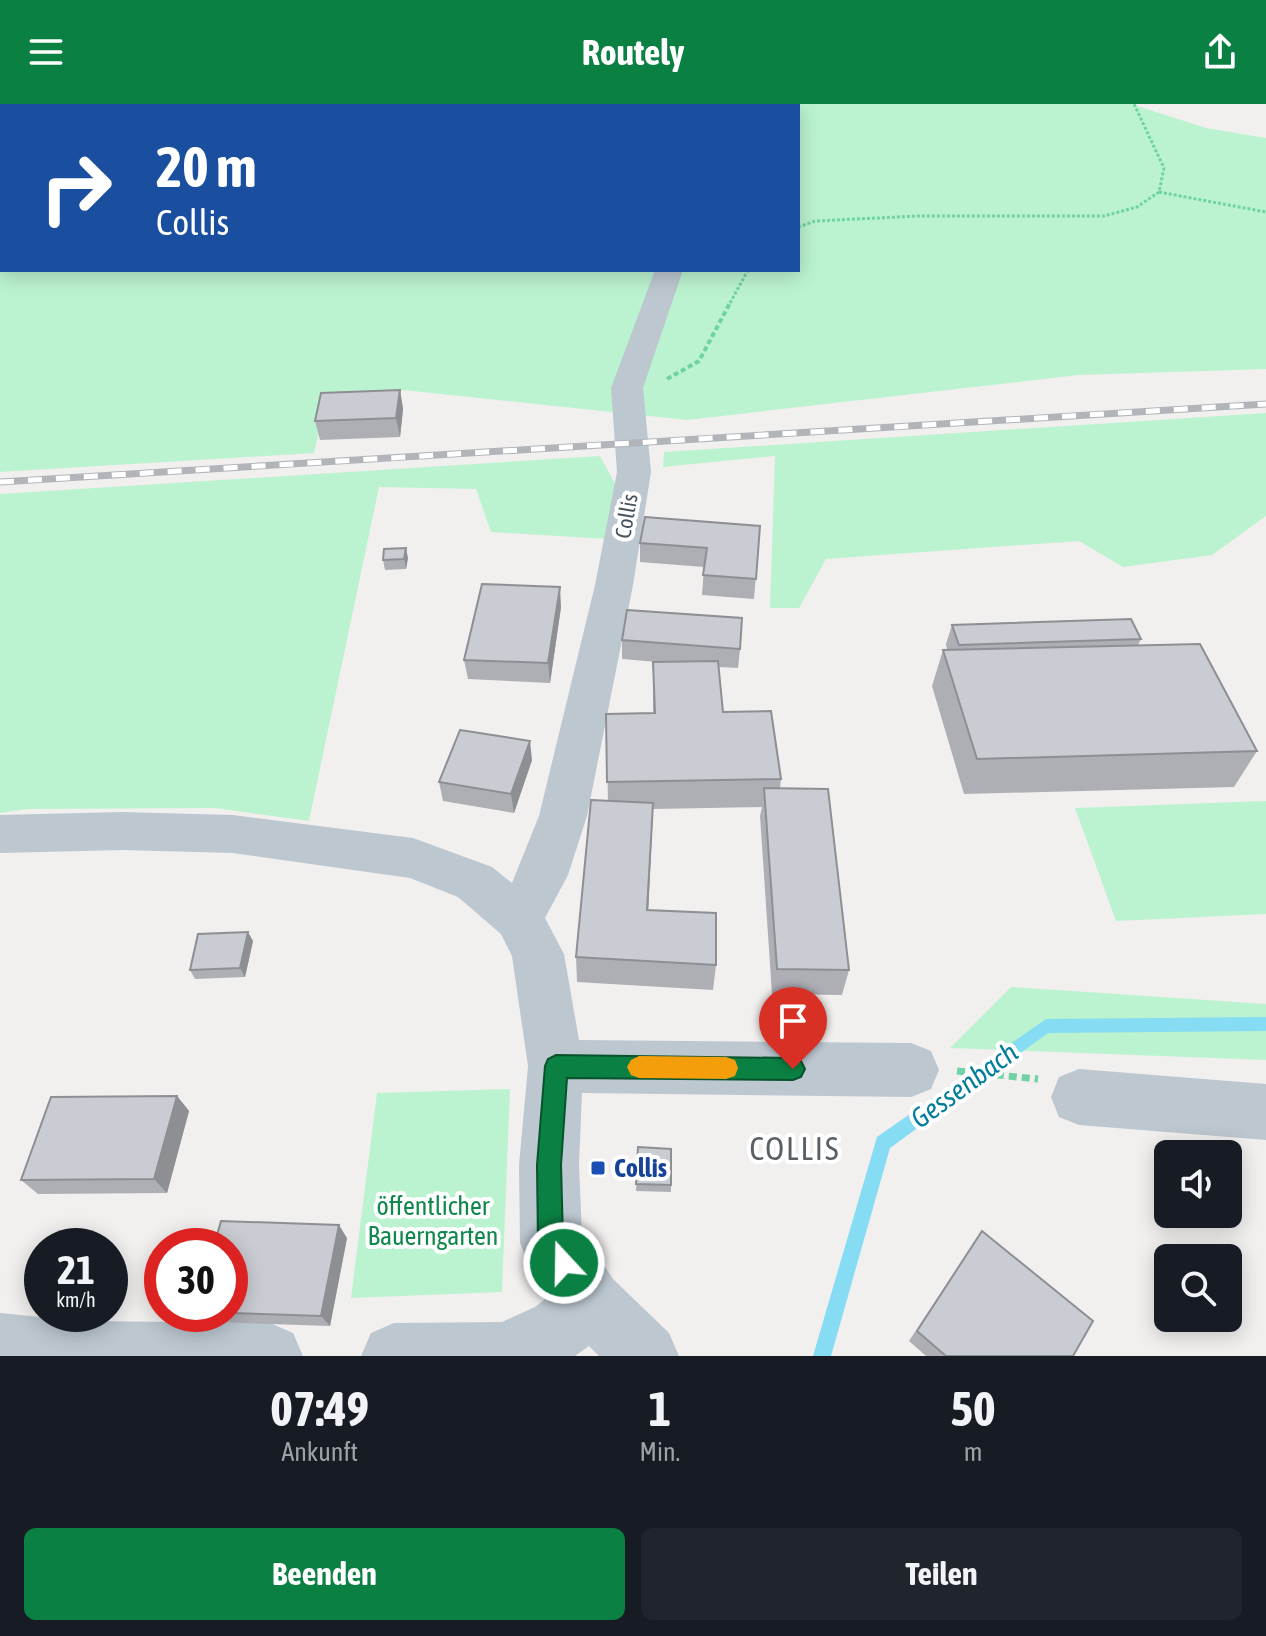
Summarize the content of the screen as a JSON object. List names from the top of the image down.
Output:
{
  "streets": {
    "street": ["Collis"]
  },
  "districts": ["COLLIS"],
  "water": ["Gessenbach"],
  "parks": ["öffentlicher Bauerngarten"],
  "places": {
    "transit": ["Collis"]
  },
  "page": {
    "header": "Routely",
    "turn": ["20 m", "Collis"],
    "speed": "21 km/h",
    "limit": "30",
    "eta": [
      "07:49",
      "Ankunft",
      "1",
      "Min.",
      "50",
      "m"
    ],
    "buttons": ["Beenden", "Teilen"]
  }
}
